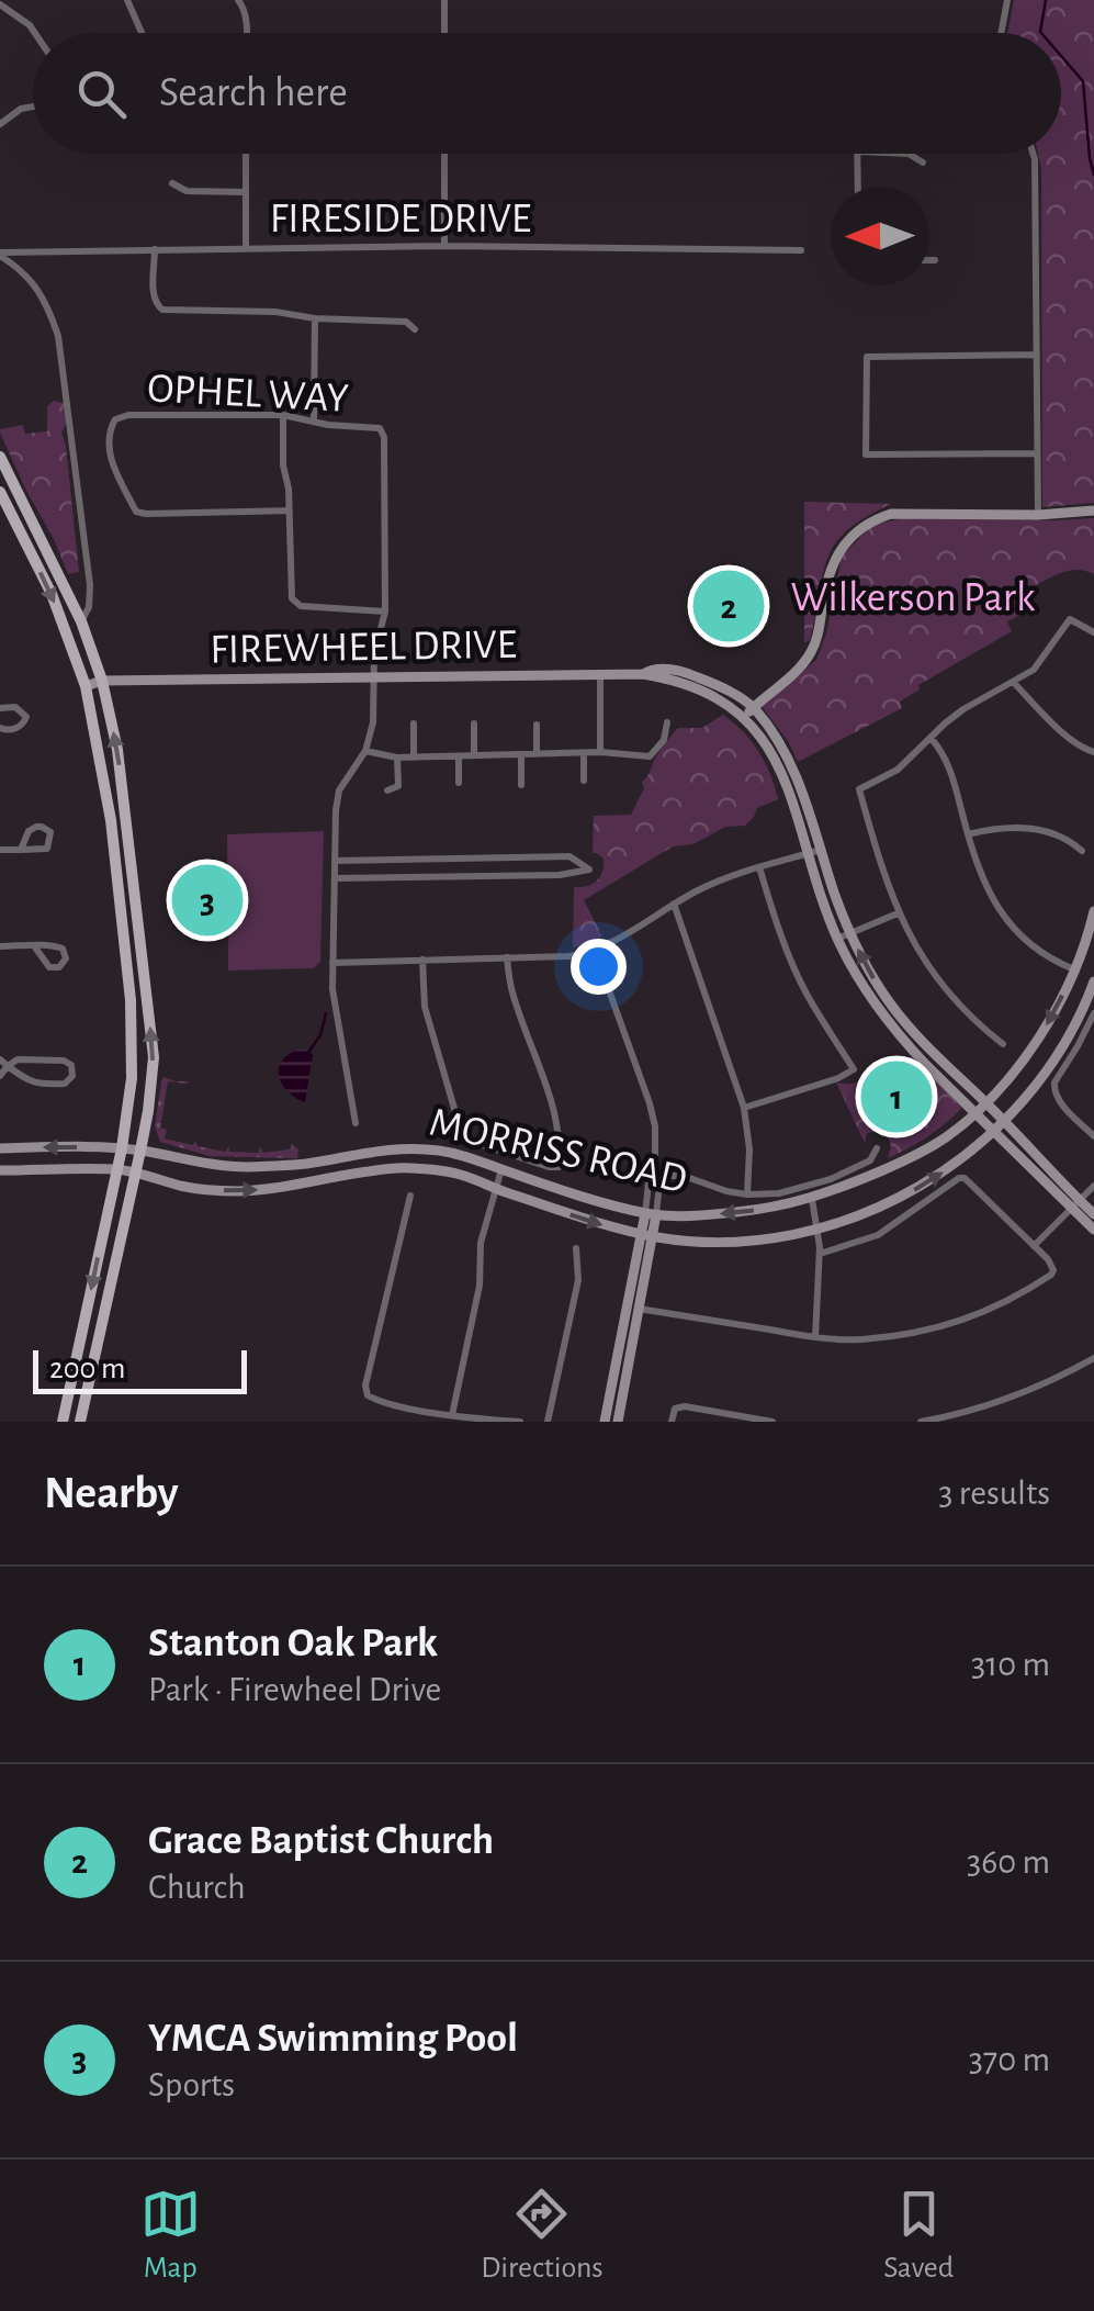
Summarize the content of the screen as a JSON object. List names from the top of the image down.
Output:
{
  "streets": {
    "street": [
      "FIRESIDE DRIVE",
      "OPHEL WAY",
      "FIREWHEEL DRIVE",
      "MORRISS ROAD"
    ]
  },
  "crossings": [
    ["FIREWHEEL DRIVE", "MORRISS ROAD"]
  ],
  "parks": ["Wilkerson Park"],
  "scale_bar": "200 m",
  "north": "left",
  "page": {
    "search": "Search here",
    "pins": ["2", "3", "1"],
    "scale": "200 m",
    "heading": ["Nearby", "3 results"],
    "list": [
      {
        "mark": "1",
        "name": "Stanton Oak Park",
        "note": "Park · Firewheel Drive",
        "value": "310 m"
      },
      {
        "mark": "2",
        "name": "Grace Baptist Church",
        "note": "Church",
        "value": "360 m"
      },
      {
        "mark": "3",
        "name": "YMCA Swimming Pool",
        "note": "Sports",
        "value": "370 m"
      }
    ],
    "nav": ["Map", "Directions", "Saved"]
  }
}
